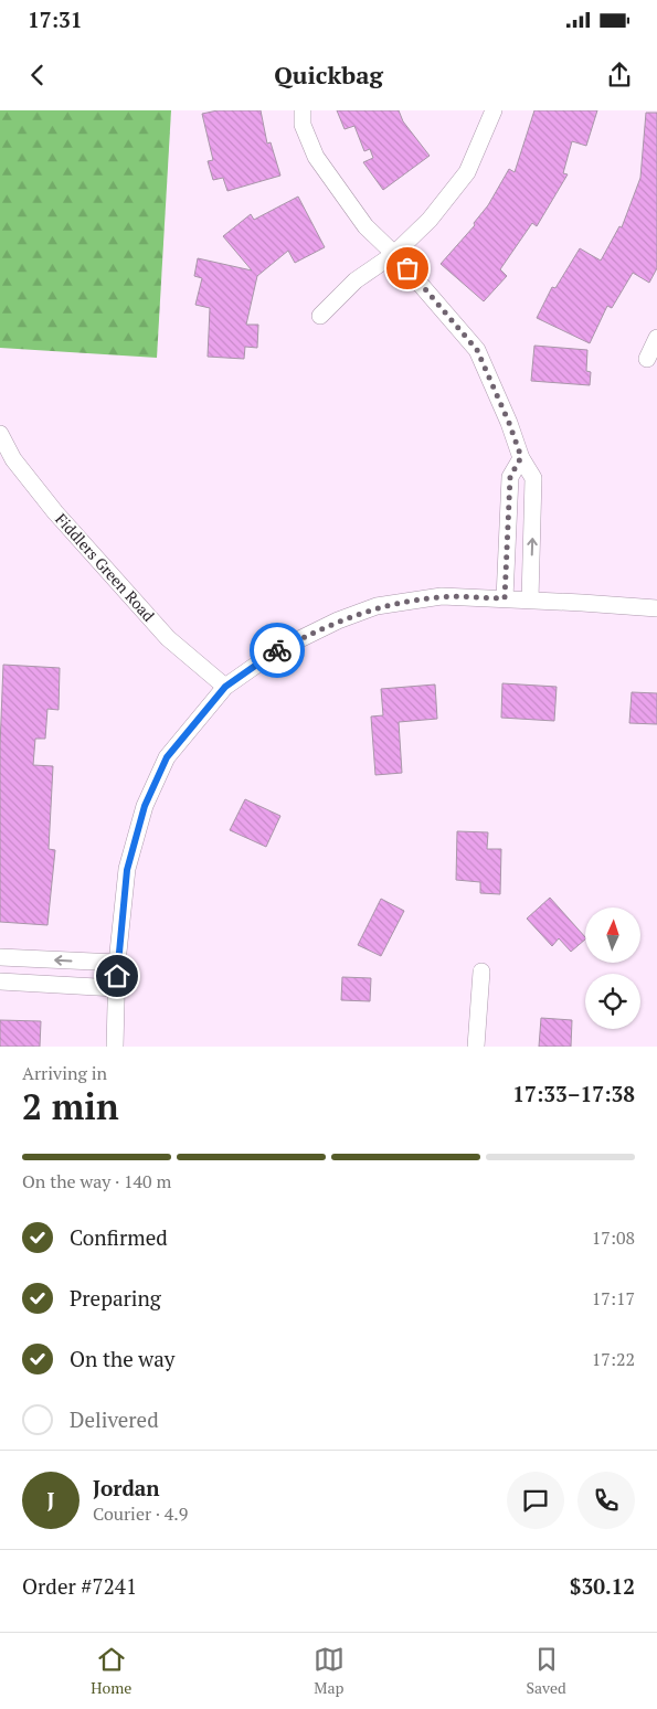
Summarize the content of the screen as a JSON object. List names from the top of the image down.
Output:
{
  "streets": {
    "street": ["Fiddlers Green Road"]
  },
  "north": "top",
  "page": {
    "status": "17:31",
    "header": "Quickbag",
    "heading": ["2 min", "Arriving in", "17:33–17:38"],
    "panel": [
      "Jordan",
      "Courier · 4.9",
      "Order #7241",
      "$30.12"
    ],
    "bar": "On the way · 140 m",
    "list": [
      ["Confirmed", "17:08"],
      ["Preparing", "17:17"],
      ["On the way", "17:22"],
      "Delivered"
    ],
    "round": "J",
    "tabs": ["Home", "Map", "Saved"]
  }
}
